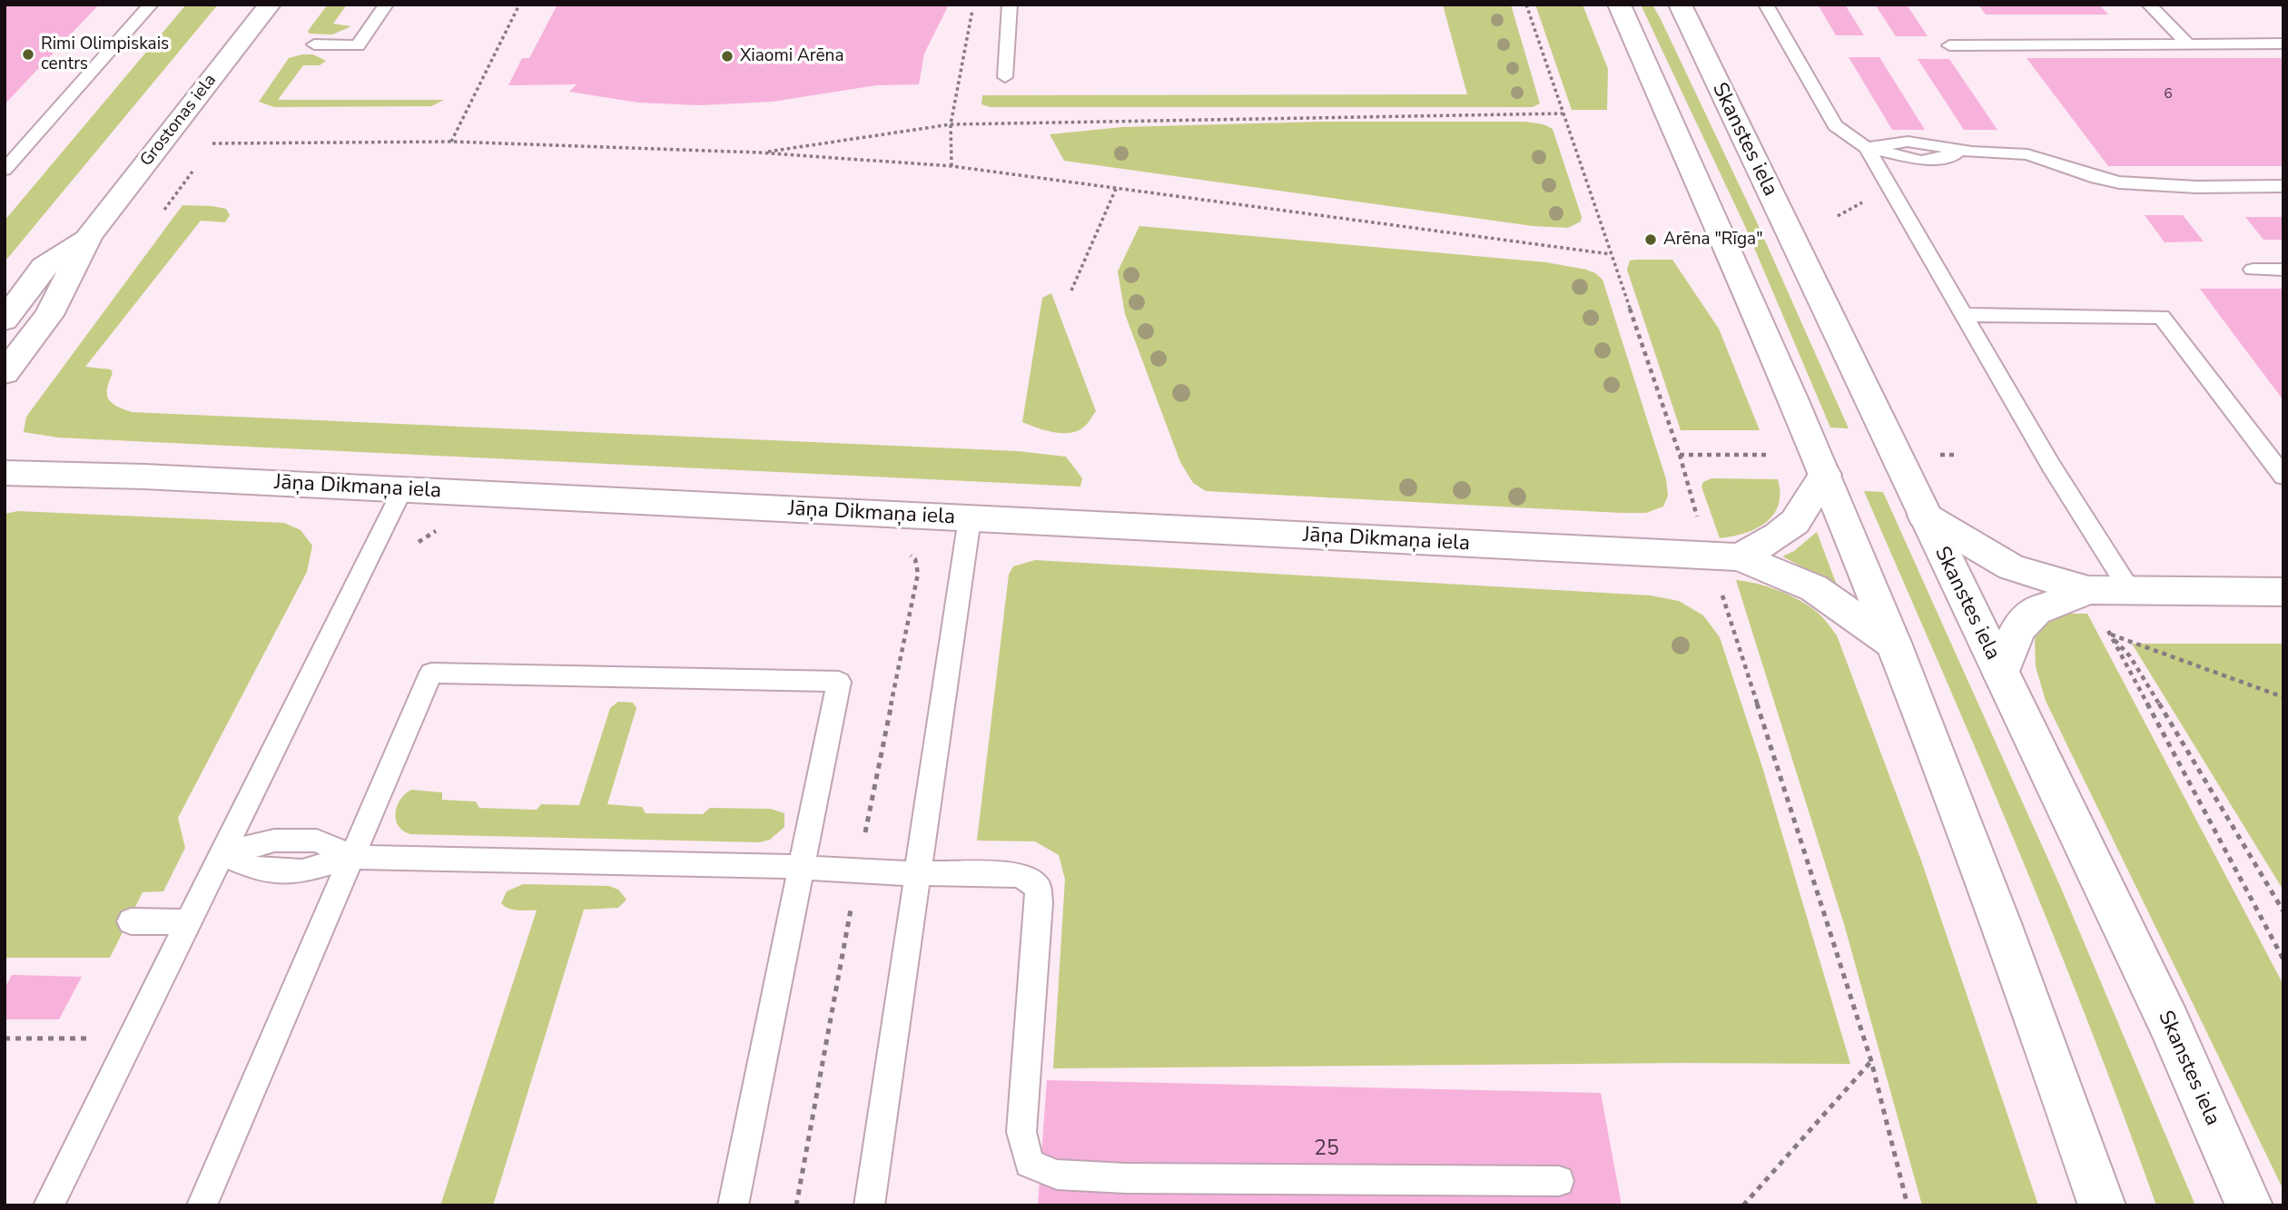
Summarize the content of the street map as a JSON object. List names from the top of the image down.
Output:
{
  "streets": {
    "street": ["Grostonas iela", "Skanstes iela", "Jāņa Dikmaņa iela"]
  },
  "places": ["Rimi Olimpiskais centrs", "Xiaomi Arēna", "Arēna \"Rīga\""],
  "house_numbers": ["6", "25"]
}
